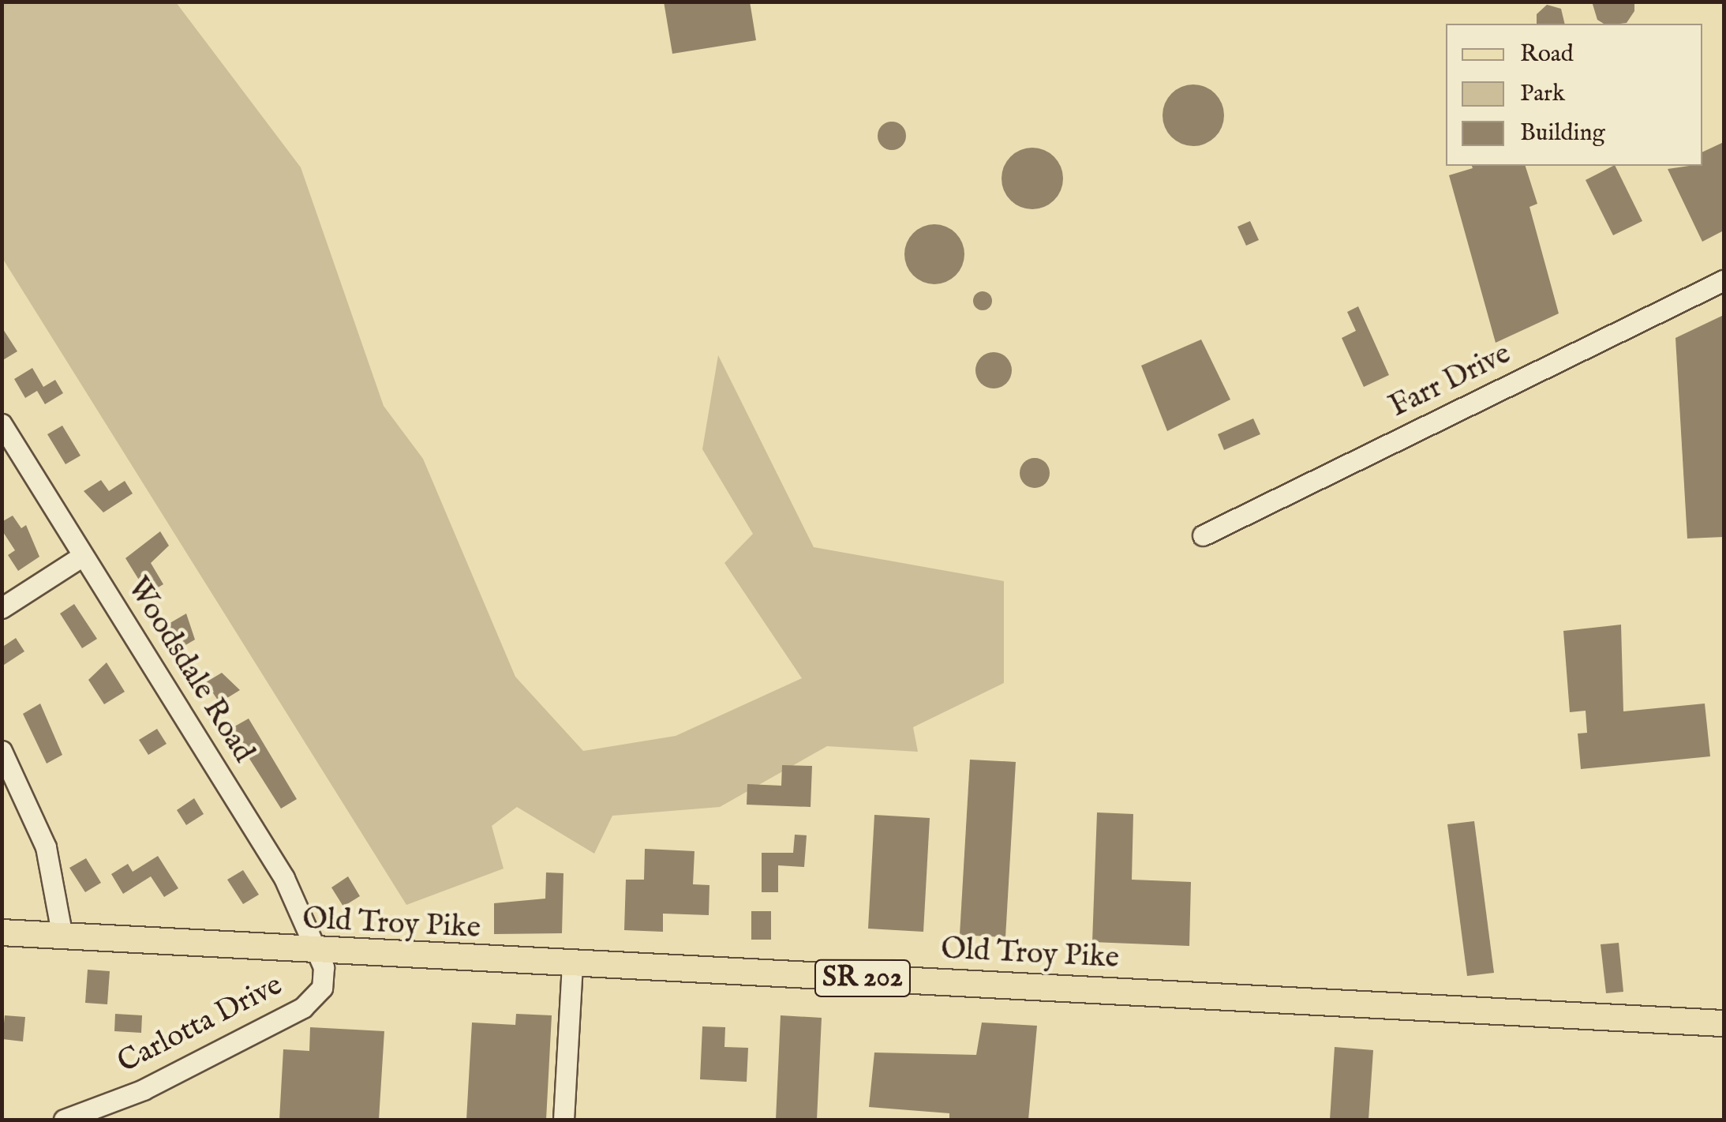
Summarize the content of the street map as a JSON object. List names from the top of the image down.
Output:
{
  "streets": {
    "main road": ["Old Troy Pike", "SR 202"],
    "street": ["Farr Drive", "Woodsdale Road", "Carlotta Drive"]
  },
  "crossings": [
    ["Woodsdale Road", "Old Troy Pike"],
    ["Woodsdale Road", "Carlotta Drive"],
    ["Old Troy Pike", "Carlotta Drive"]
  ],
  "legend": ["Road", "Park", "Building"]
}
